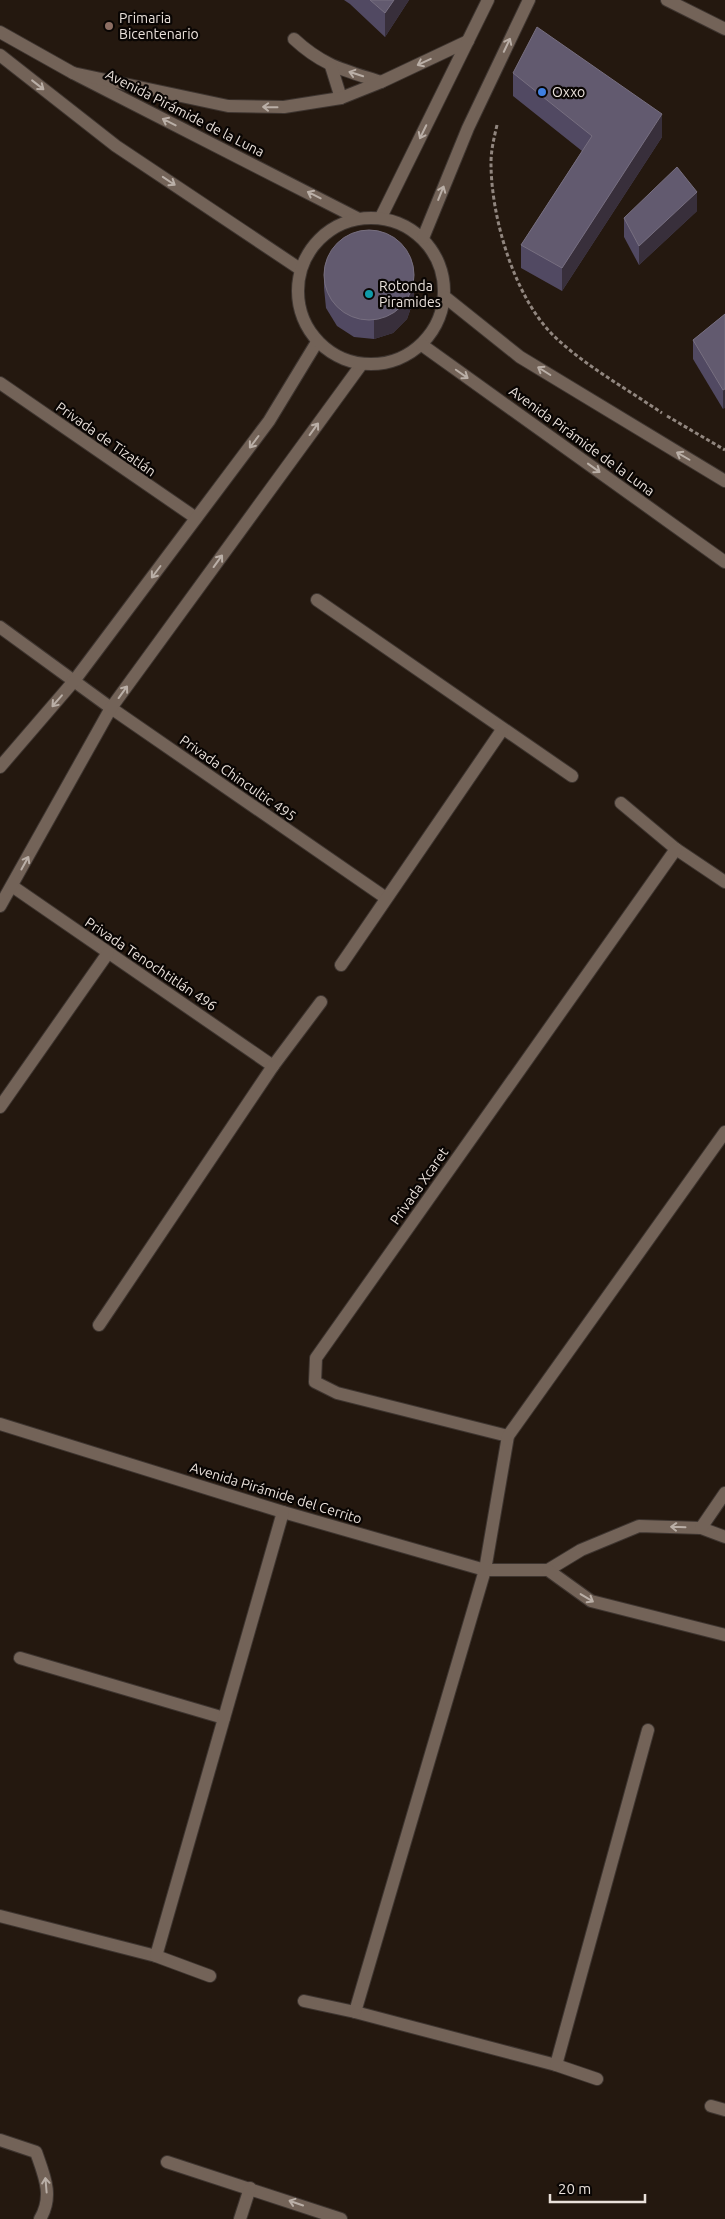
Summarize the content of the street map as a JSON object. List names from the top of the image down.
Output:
{
  "streets": {
    "street": [
      "Avenida Pirámide de la Luna",
      "Privada de Tizatlán",
      "Privada Chincultic 495",
      "Privada Tenochtitlán 496",
      "Privada Xcaret",
      "Avenida Pirámide del Cerrito"
    ]
  },
  "places": ["Primaria Bicentenario", "Oxxo", "Rotonda Piramides"],
  "scale_bar": "20 m"
}
